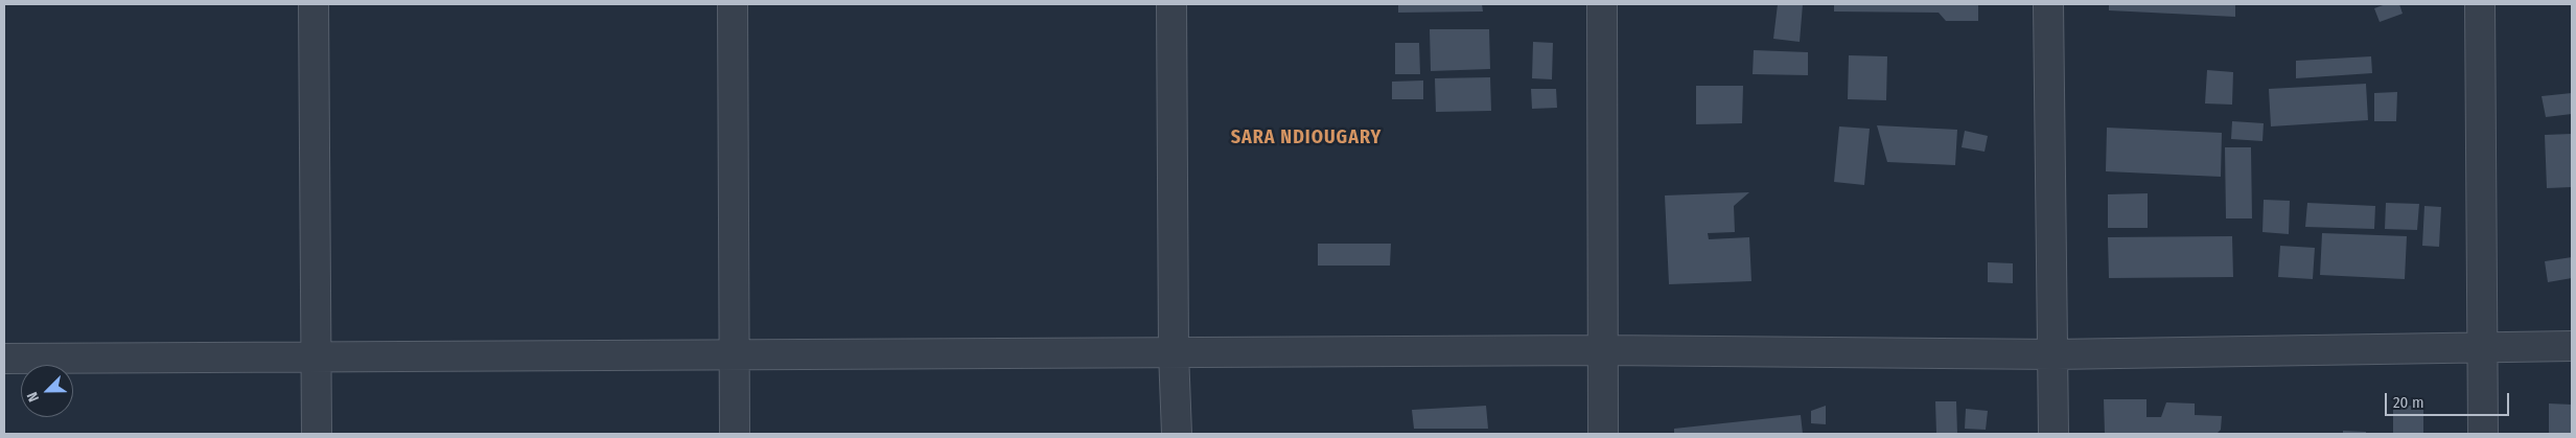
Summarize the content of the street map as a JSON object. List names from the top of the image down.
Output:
{
  "districts": ["SARA NDIOUGARY"],
  "scale_bar": "20 m",
  "north": "bottom left"
}
